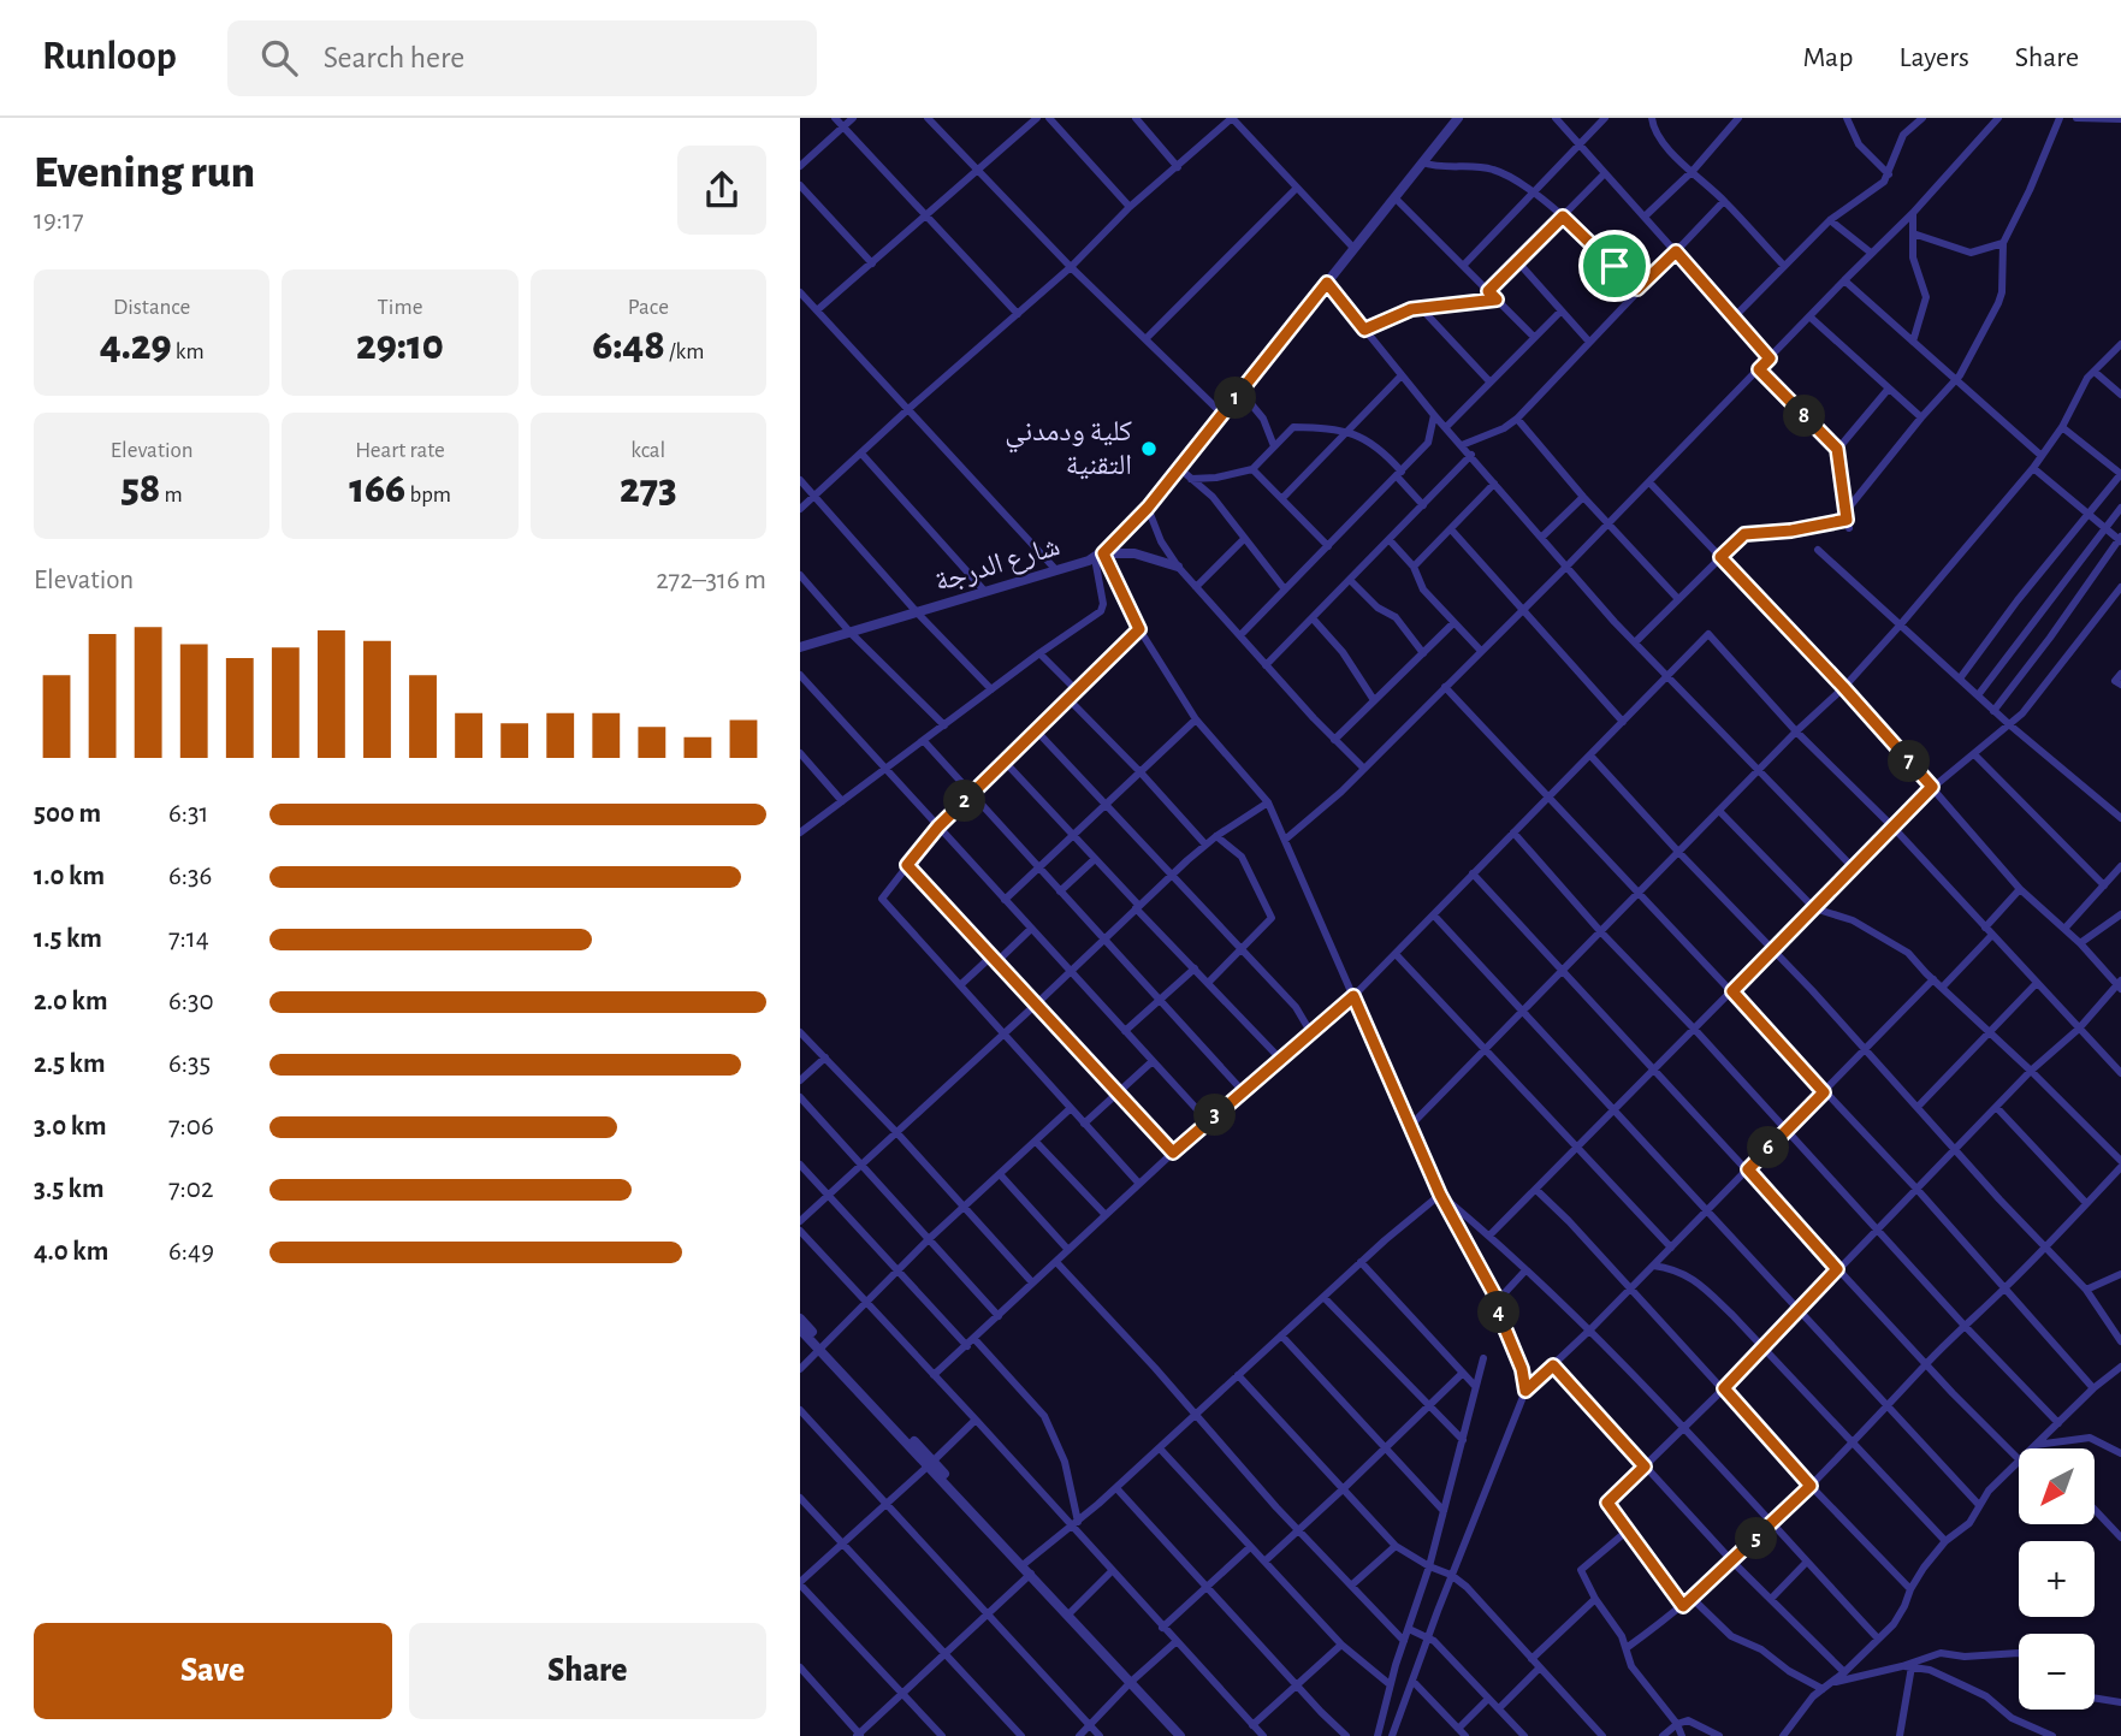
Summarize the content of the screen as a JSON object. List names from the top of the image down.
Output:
{
  "streets": {
    "street": ["شارع الدرجة"]
  },
  "places": ["كلية ودمدني التقنية"],
  "north": "bottom left",
  "page": {
    "header": "Runloop",
    "search": "Search here",
    "nav": ["Map", "Layers", "Share"],
    "heading": ["Evening run", "19:17"],
    "stats": [
      ["Distance", "4.29 km"],
      ["Time", "29:10"],
      ["Pace", "6:48 /km"],
      ["Elevation", "58 m"],
      ["Heart rate", "166 bpm"],
      ["kcal", "273"]
    ],
    "pins": [
      "1",
      "8",
      "7",
      "2",
      "3",
      "6",
      "4",
      "5"
    ],
    "chart": ["Elevation", "272–316 m"],
    "list": [
      {
        "name": "500 m",
        "note": "6:31"
      },
      {
        "name": "1.0 km",
        "note": "6:36"
      },
      {
        "name": "1.5 km",
        "note": "7:14"
      },
      {
        "name": "2.0 km",
        "note": "6:30"
      },
      {
        "name": "2.5 km",
        "note": "6:35"
      },
      {
        "name": "3.0 km",
        "note": "7:06"
      },
      {
        "name": "3.5 km",
        "note": "7:02"
      },
      {
        "name": "4.0 km",
        "note": "6:49"
      }
    ],
    "map_buttons": ["+", "−"],
    "buttons": ["Save", "Share"]
  }
}
